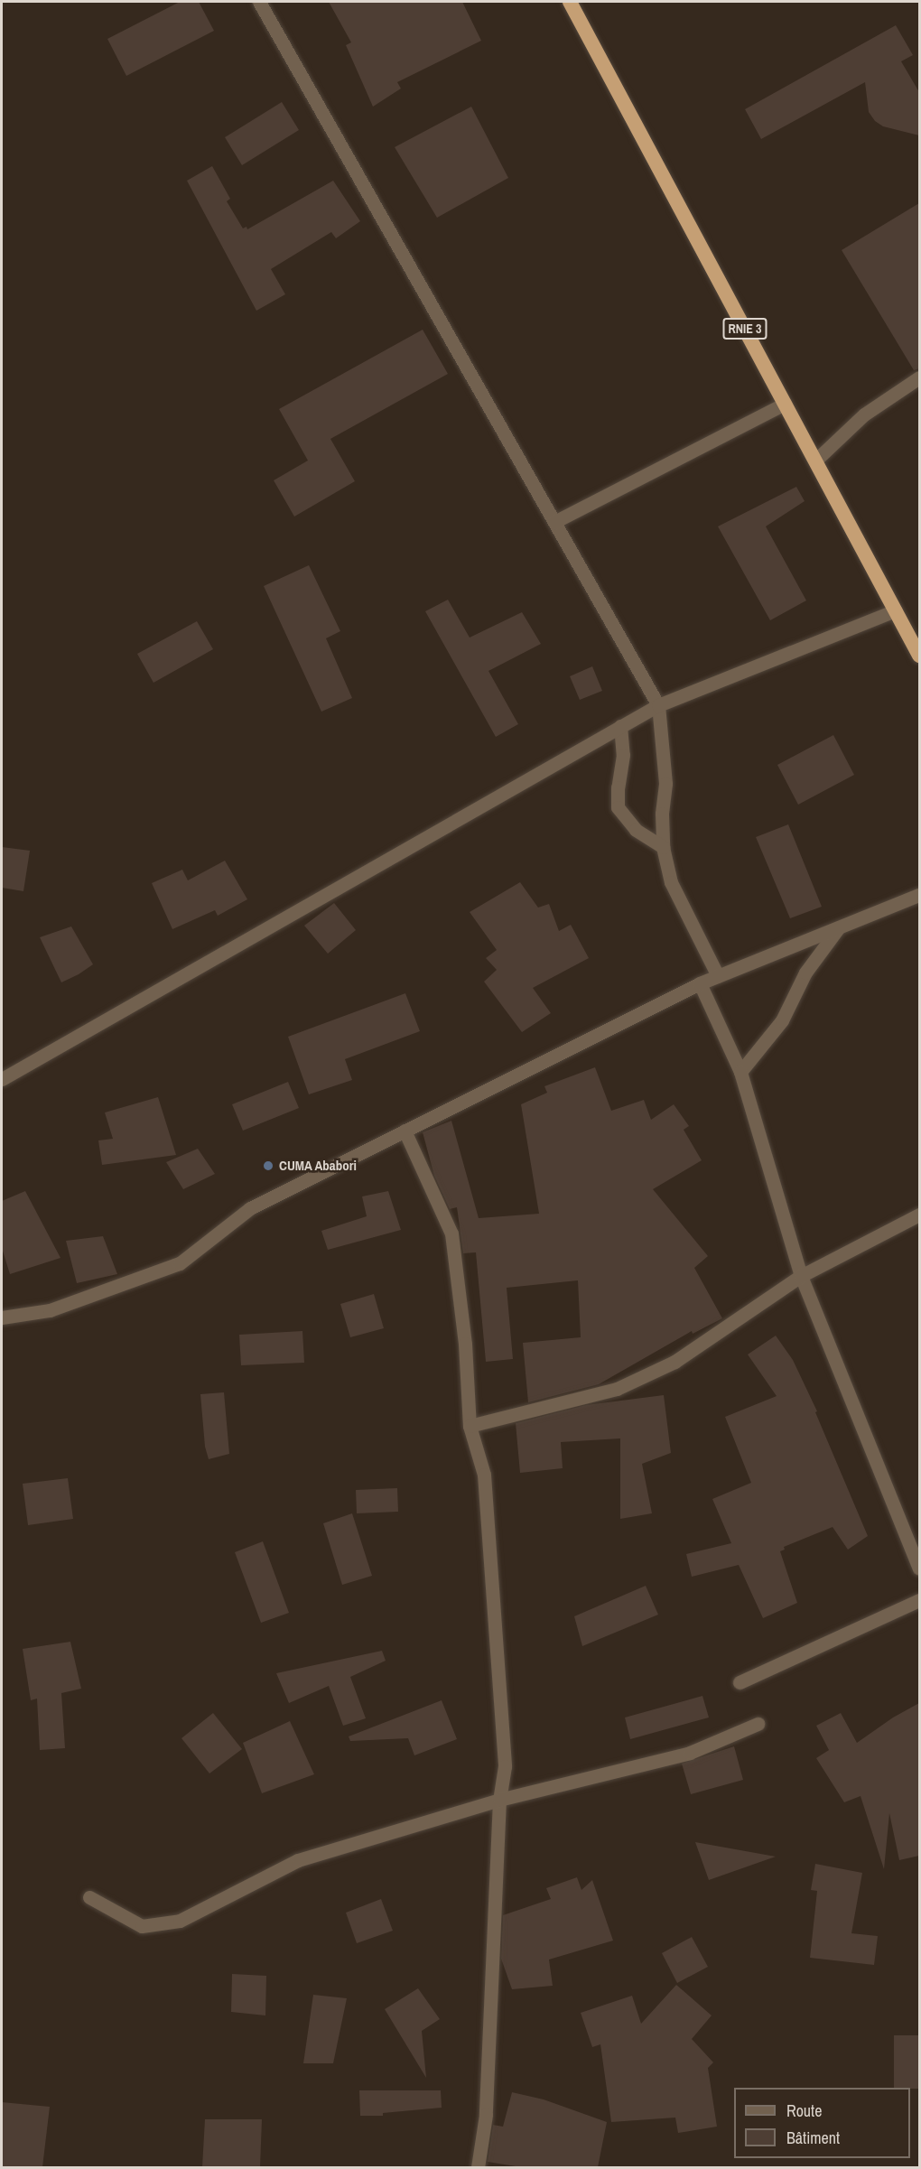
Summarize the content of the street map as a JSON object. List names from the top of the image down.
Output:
{
  "streets": {
    "highway": ["RNIE 3"]
  },
  "places": ["CUMA Ababori"],
  "legend": ["Route", "Bâtiment"]
}
